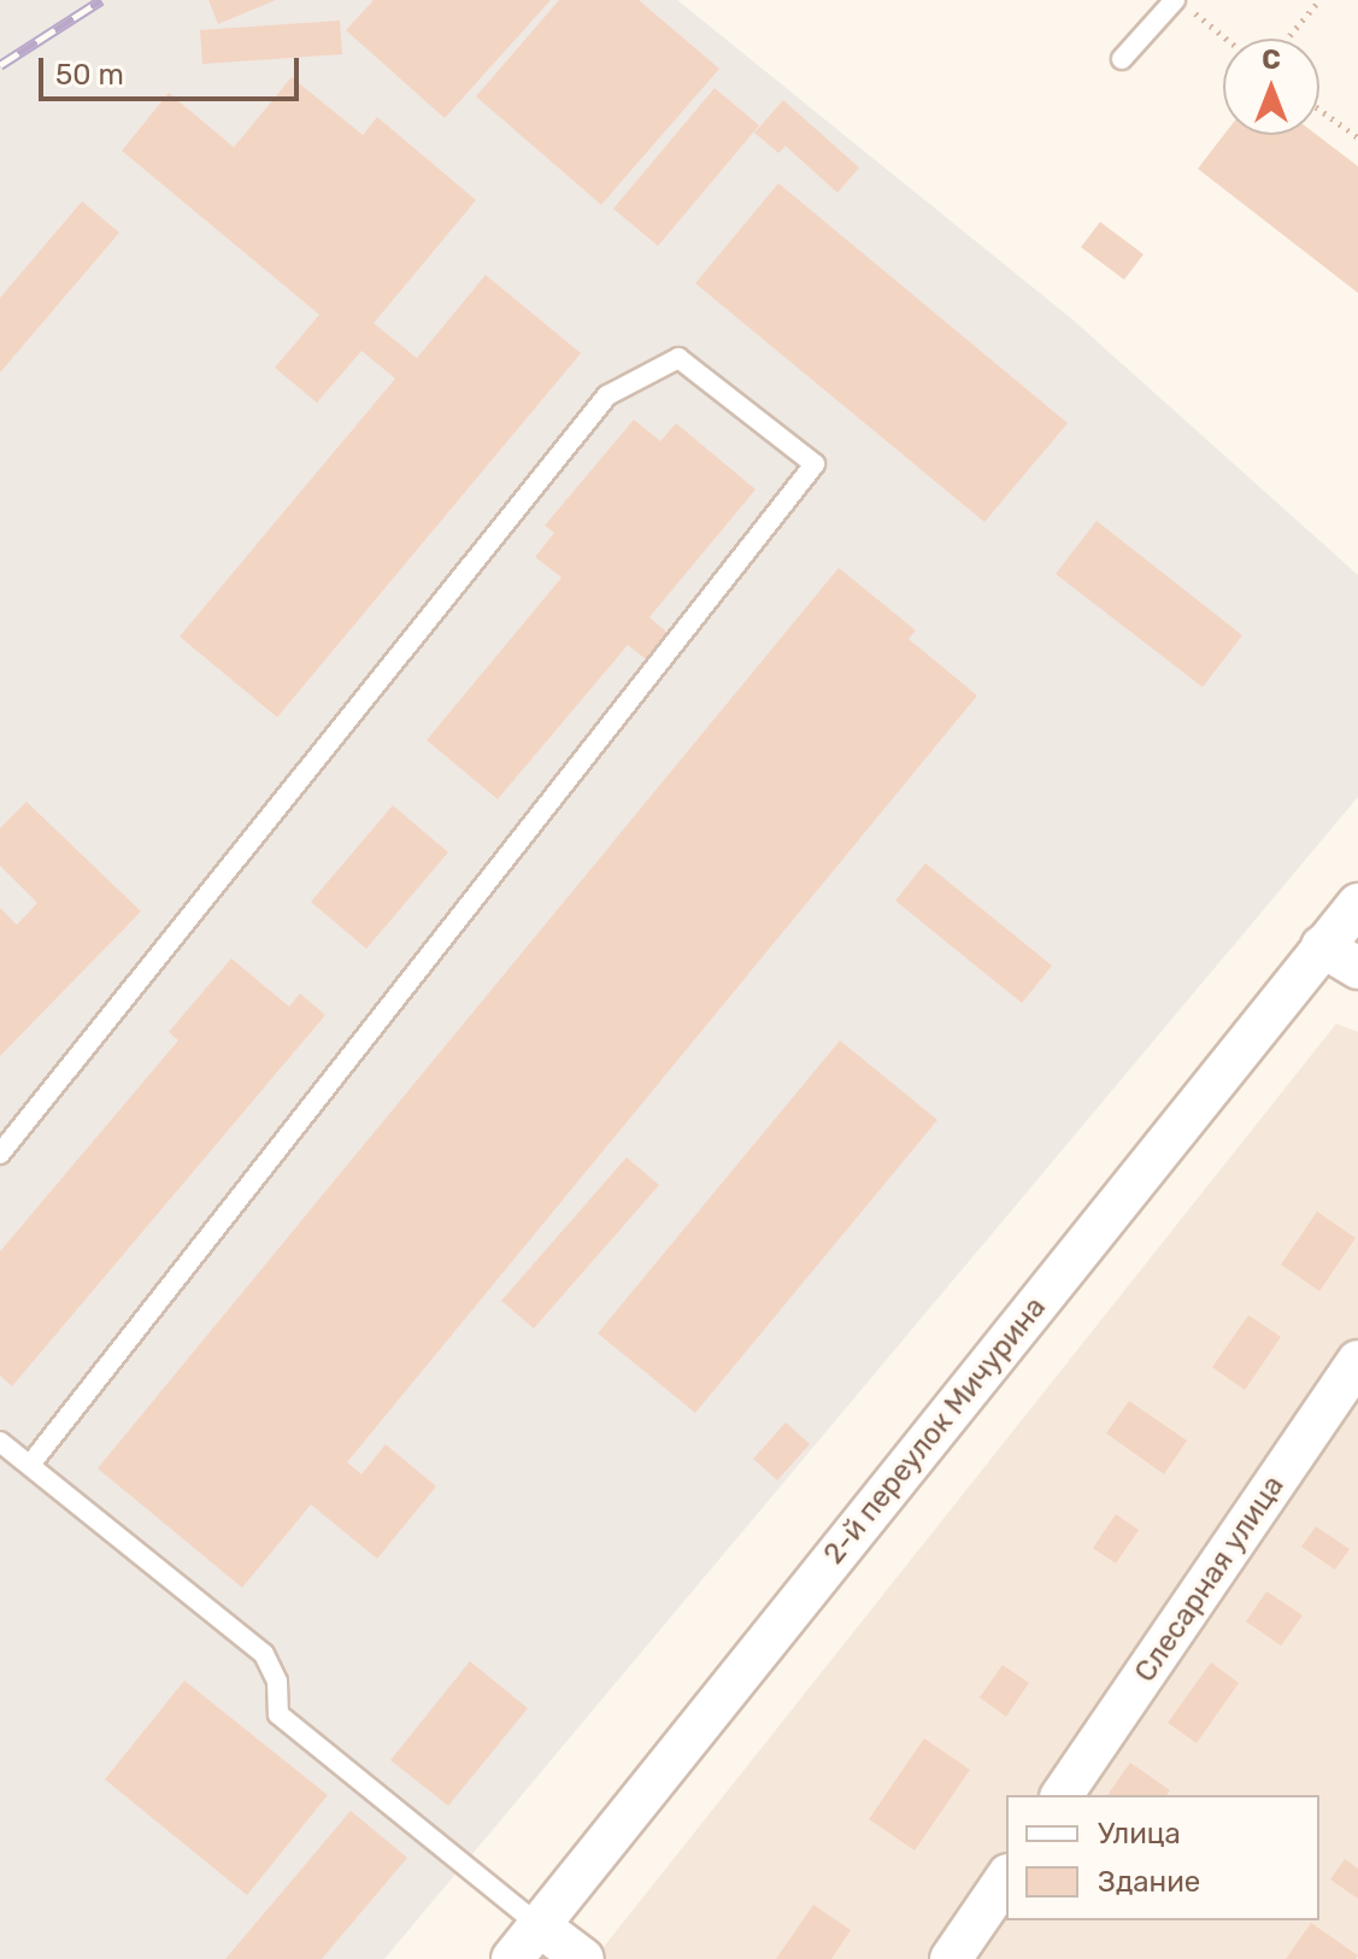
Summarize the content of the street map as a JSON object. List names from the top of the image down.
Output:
{
  "streets": {
    "street": ["2-й переулок Мичурина", "Слесарная улица"]
  },
  "legend": ["Улица", "Здание"],
  "scale_bar": "50 m",
  "north": "top"
}
